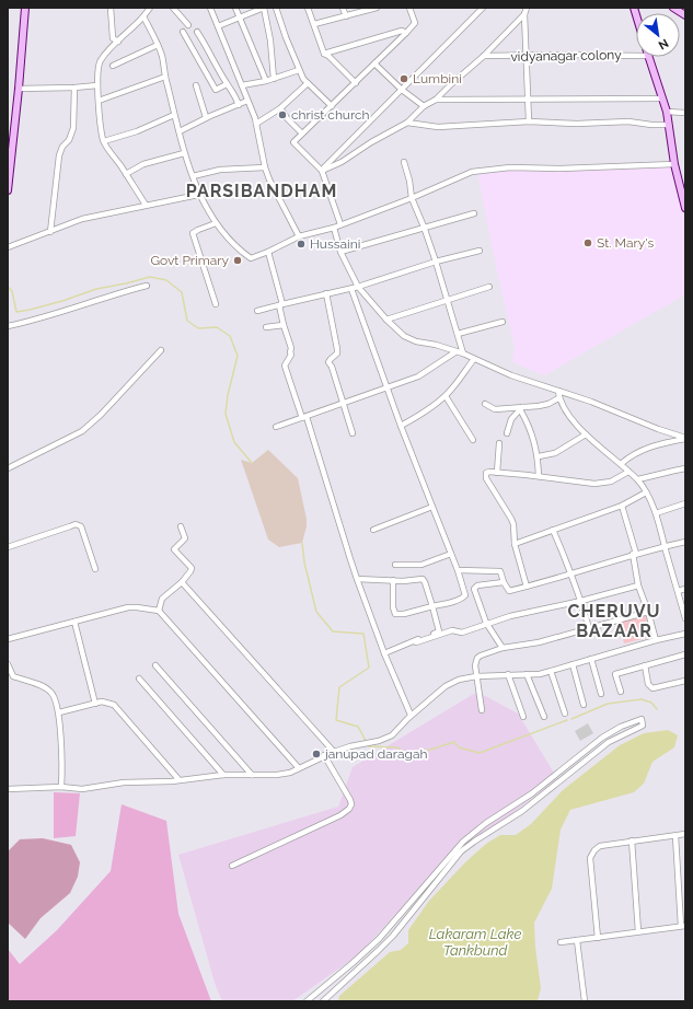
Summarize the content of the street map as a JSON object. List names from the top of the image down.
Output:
{
  "streets": {
    "street": ["vidyanagar colony"]
  },
  "districts": ["PARSIBANDHAM", "CHERUVU BAZAAR"],
  "water": ["Lakaram Lake Tankbund"],
  "places": [
    "Lumbini",
    "christ church",
    "St. Mary's",
    "Hussaini",
    "Govt Primary",
    "janupad daragah"
  ],
  "north": "bottom right"
}
